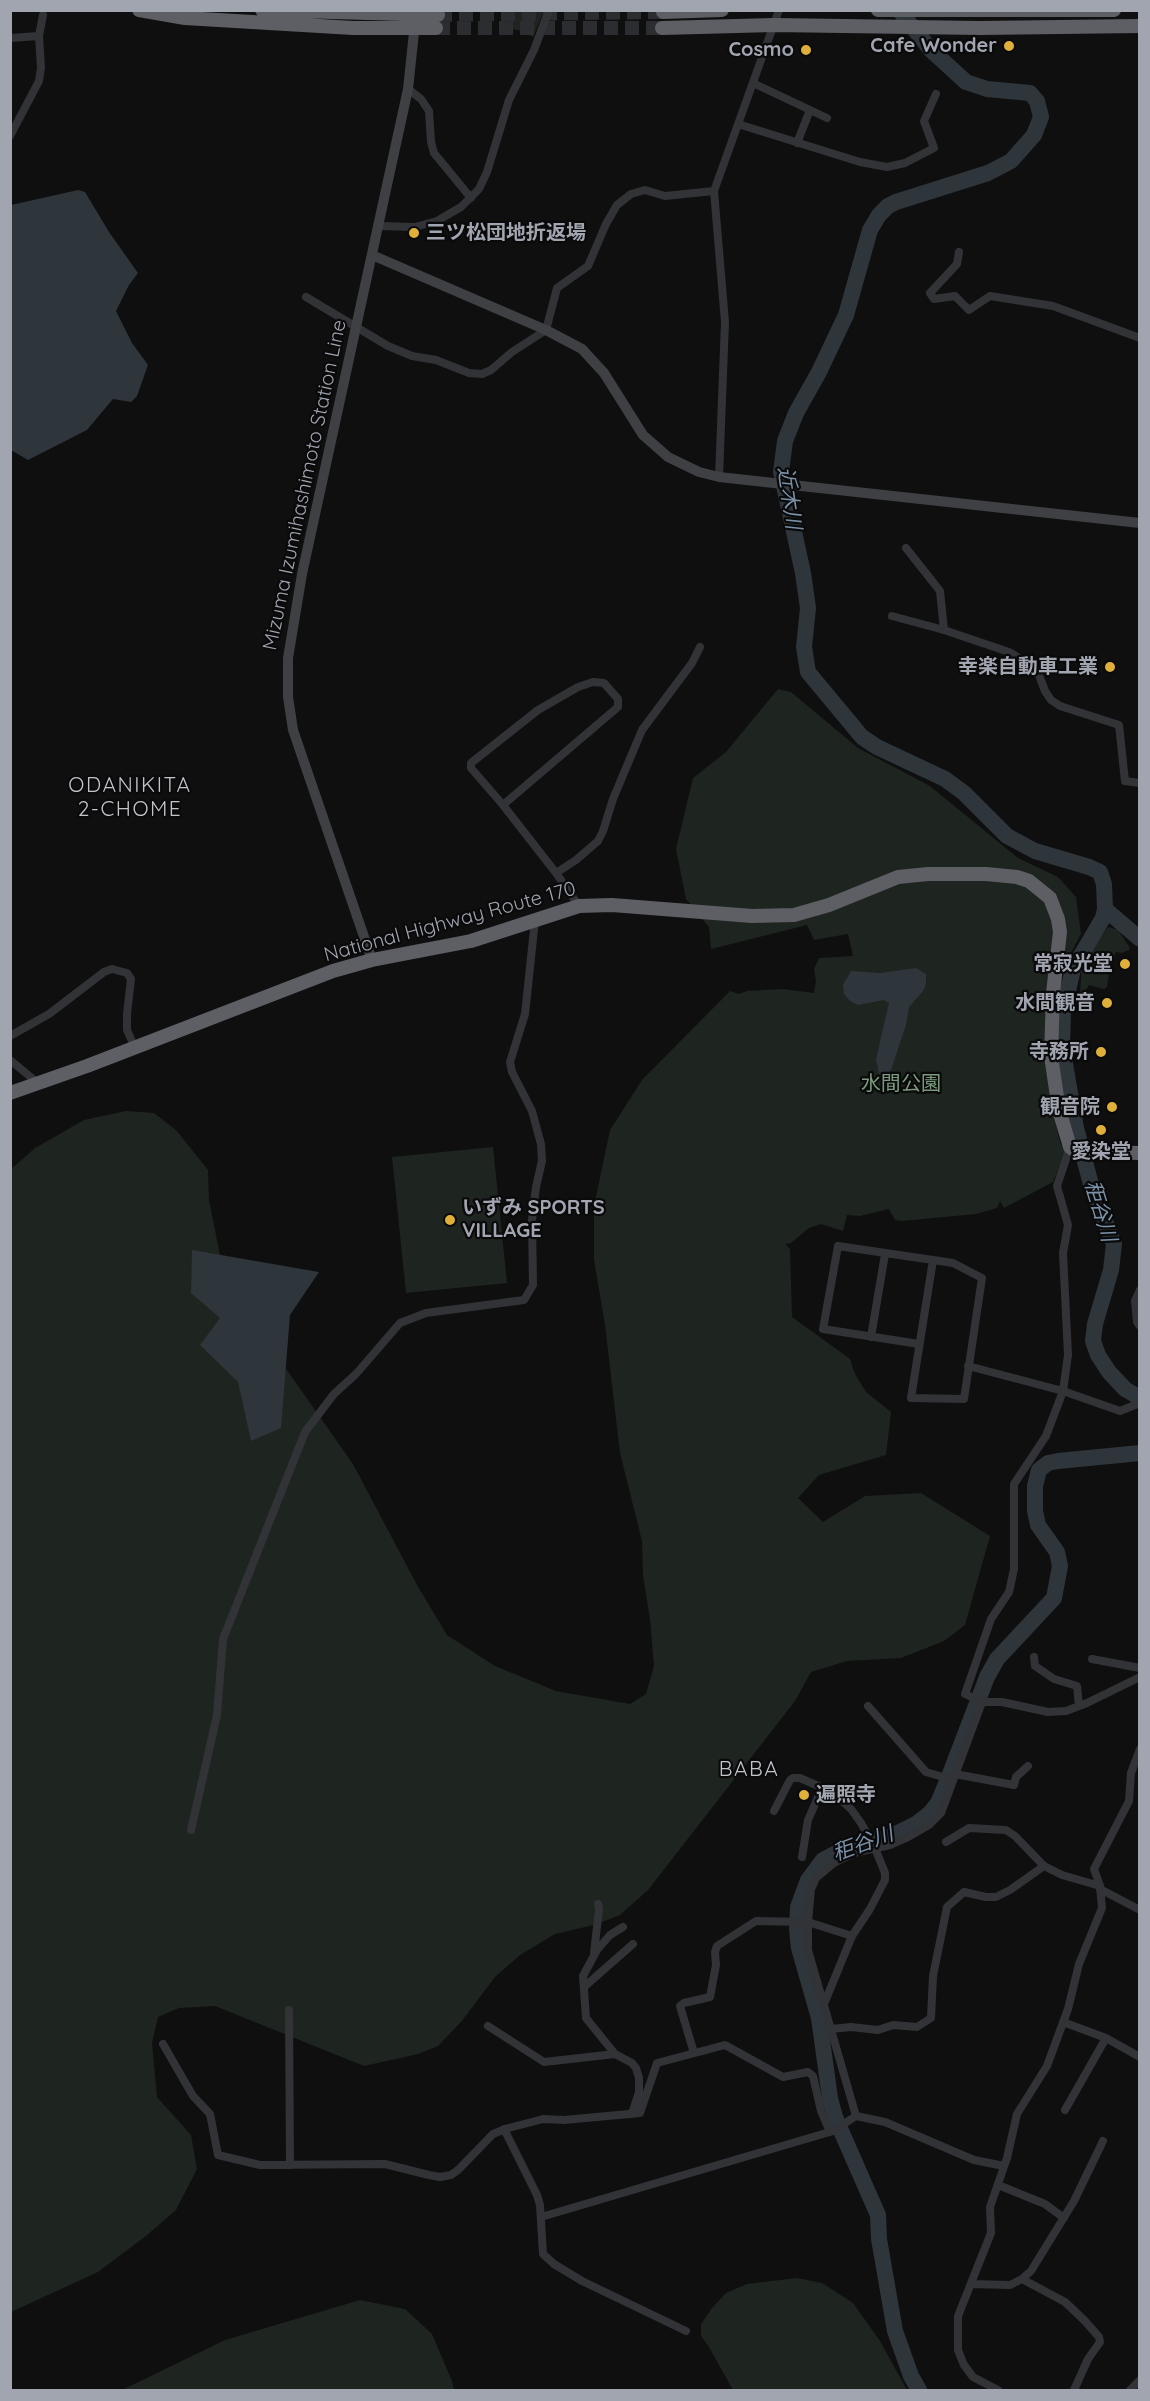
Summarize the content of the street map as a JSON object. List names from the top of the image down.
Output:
{
  "streets": {
    "highway": ["National Highway Route 170"],
    "main road": ["Mizuma Izumihashimoto Station Line"]
  },
  "crossings": [
    ["Mizuma Izumihashimoto Station Line", "National Highway Route 170"]
  ],
  "districts": ["ODANIKITA 2-CHOME", "BABA"],
  "water": ["近木川", "秬谷川"],
  "parks": ["水間公園"],
  "places": [
    "Cafe Wonder",
    "Cosmo",
    "三ツ松団地折返場",
    "幸楽自動車工業",
    "常寂光堂",
    "水間観音",
    "寺務所",
    "観音院",
    "愛染堂",
    "いずみ SPORTS VILLAGE",
    "遍照寺"
  ]
}
